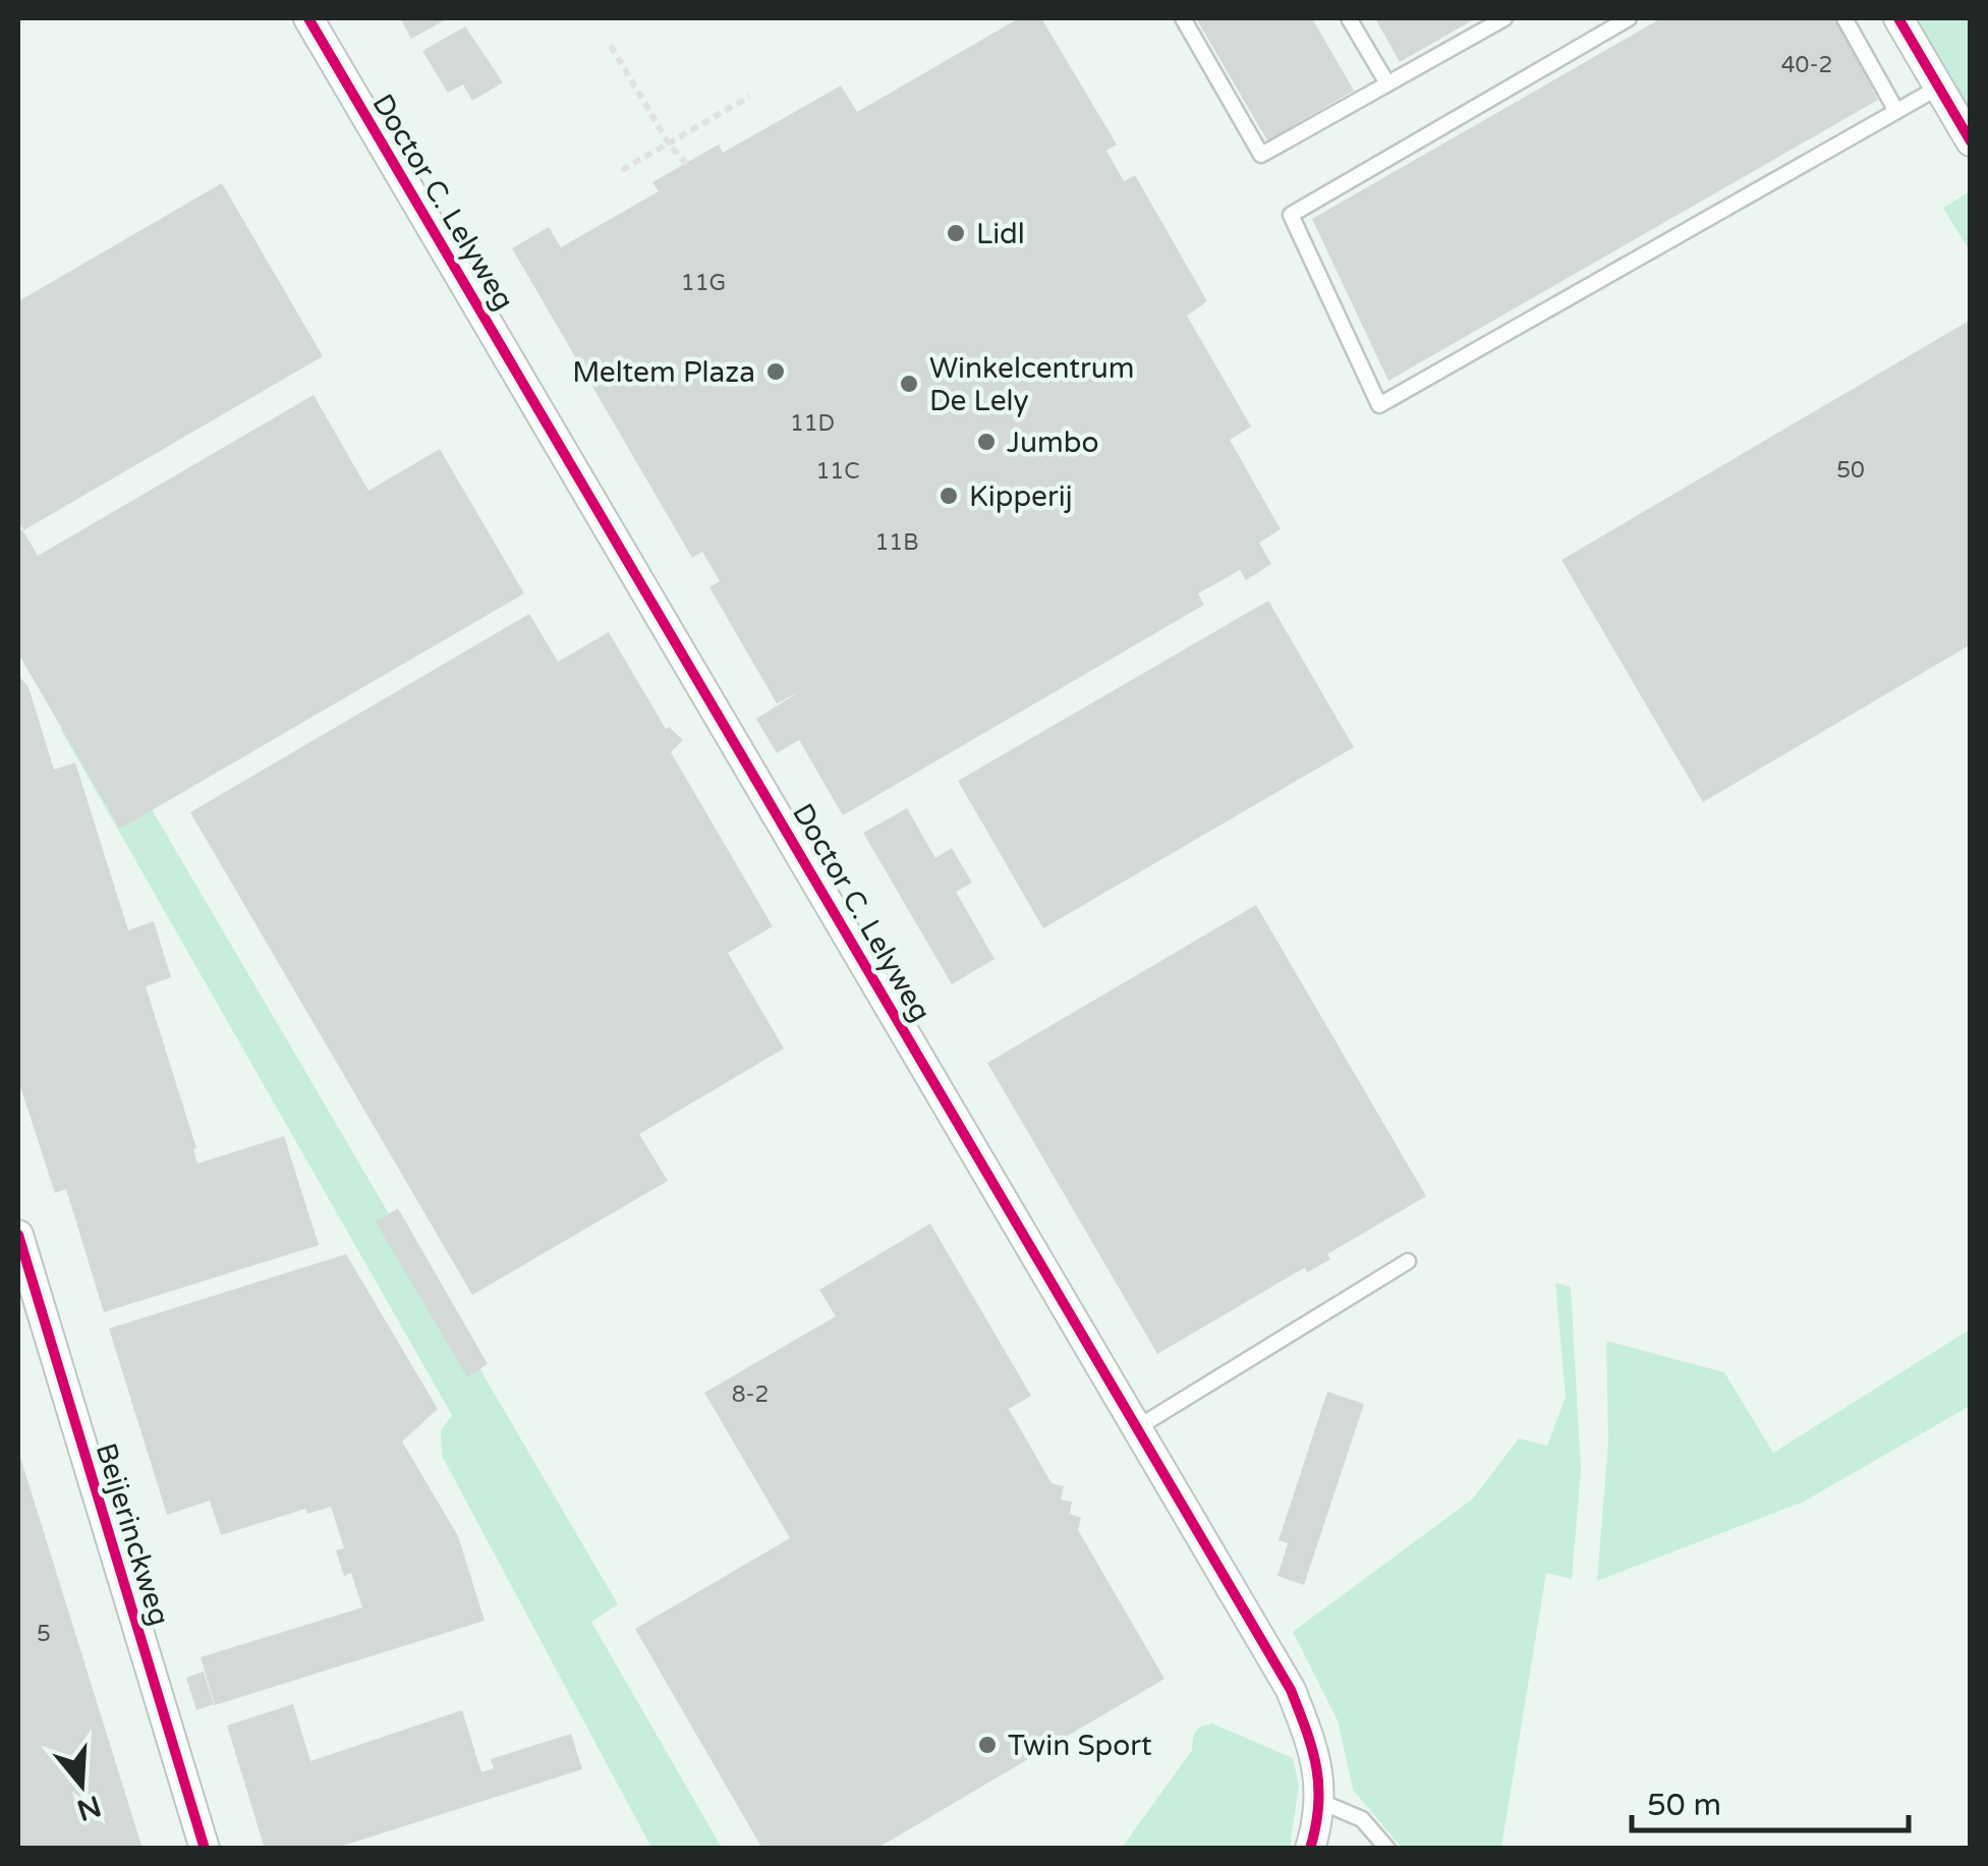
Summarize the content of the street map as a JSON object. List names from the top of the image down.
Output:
{
  "streets": {
    "street": ["Doctor C. Lelyweg", "Beijerinckweg"]
  },
  "places": [
    "Lidl",
    "Meltem Plaza",
    "Winkelcentrum De Lely",
    "Jumbo",
    "Kipperij",
    "Twin Sport"
  ],
  "house_numbers": [
    "40-2",
    "11G",
    "11D",
    "50",
    "11C",
    "11B",
    "8-2",
    "5"
  ],
  "scale_bar": "50 m",
  "north": "bottom"
}
